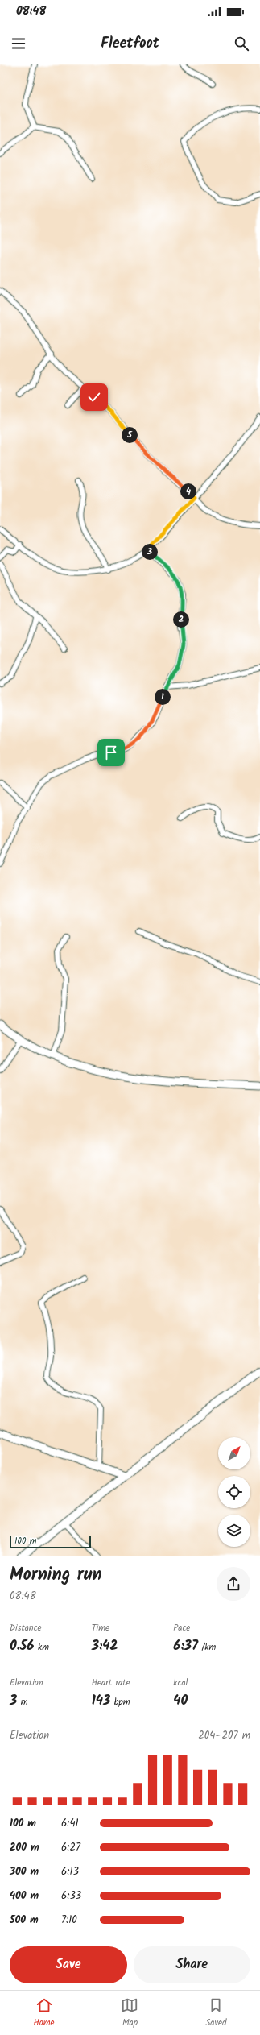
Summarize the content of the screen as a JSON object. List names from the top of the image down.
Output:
{
  "scale_bar": "100 m",
  "north": "top right",
  "page": {
    "status": "08:48",
    "header": "Fleetfoot",
    "pins": [
      "5",
      "4",
      "3",
      "2",
      "1"
    ],
    "scale": "100 m",
    "heading": ["Morning run", "08:48"],
    "stats": [
      ["Distance", "0.56 km"],
      ["Time", "3:42"],
      ["Pace", "6:37 /km"],
      ["Elevation", "3 m"],
      ["Heart rate", "143 bpm"],
      ["kcal", "40"]
    ],
    "chart": ["Elevation", "204–207 m"],
    "list": [
      {
        "name": "100 m",
        "note": "6:41"
      },
      {
        "name": "200 m",
        "note": "6:27"
      },
      {
        "name": "300 m",
        "note": "6:13"
      },
      {
        "name": "400 m",
        "note": "6:33"
      },
      {
        "name": "500 m",
        "note": "7:10"
      }
    ],
    "buttons": ["Save", "Share"],
    "tabs": ["Home", "Map", "Saved"]
  }
}
